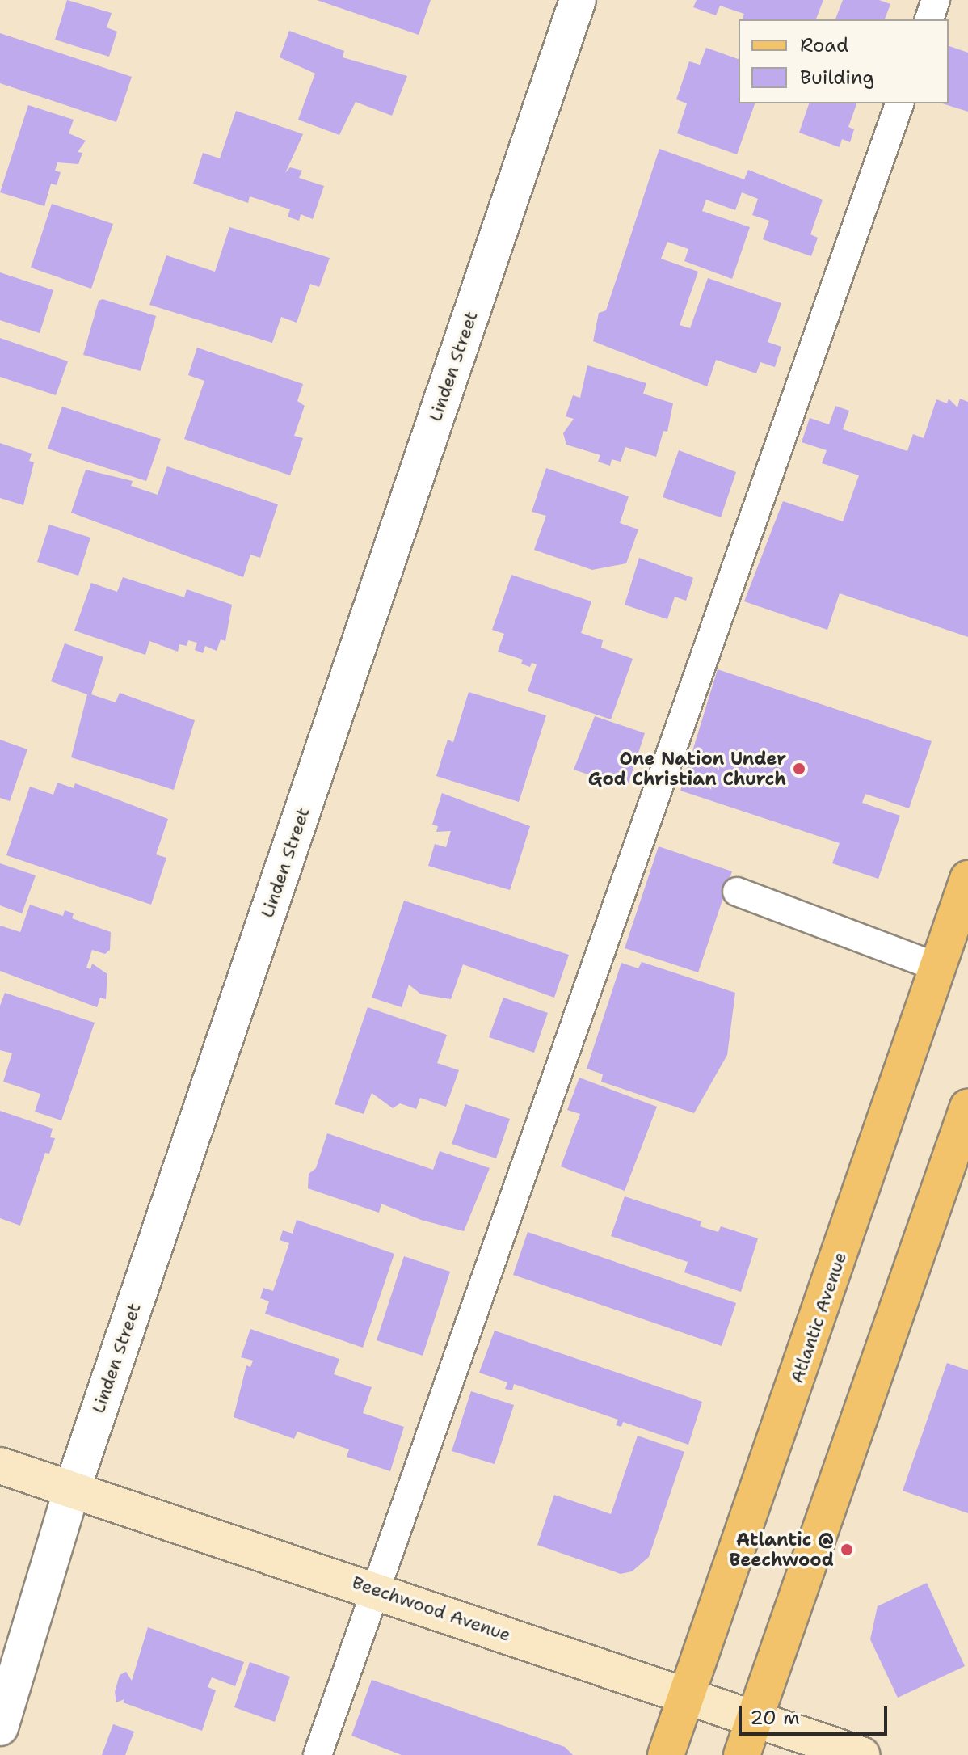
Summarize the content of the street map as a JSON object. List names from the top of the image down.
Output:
{
  "streets": {
    "main road": ["Atlantic Avenue"],
    "street": ["Linden Street", "Beechwood Avenue"]
  },
  "crossings": [
    ["Linden Street", "Beechwood Avenue"],
    ["Atlantic Avenue", "Beechwood Avenue"]
  ],
  "places": ["One Nation Under God Christian Church", "Atlantic @ Beechwood"],
  "legend": ["Road", "Building"],
  "scale_bar": "20 m"
}
